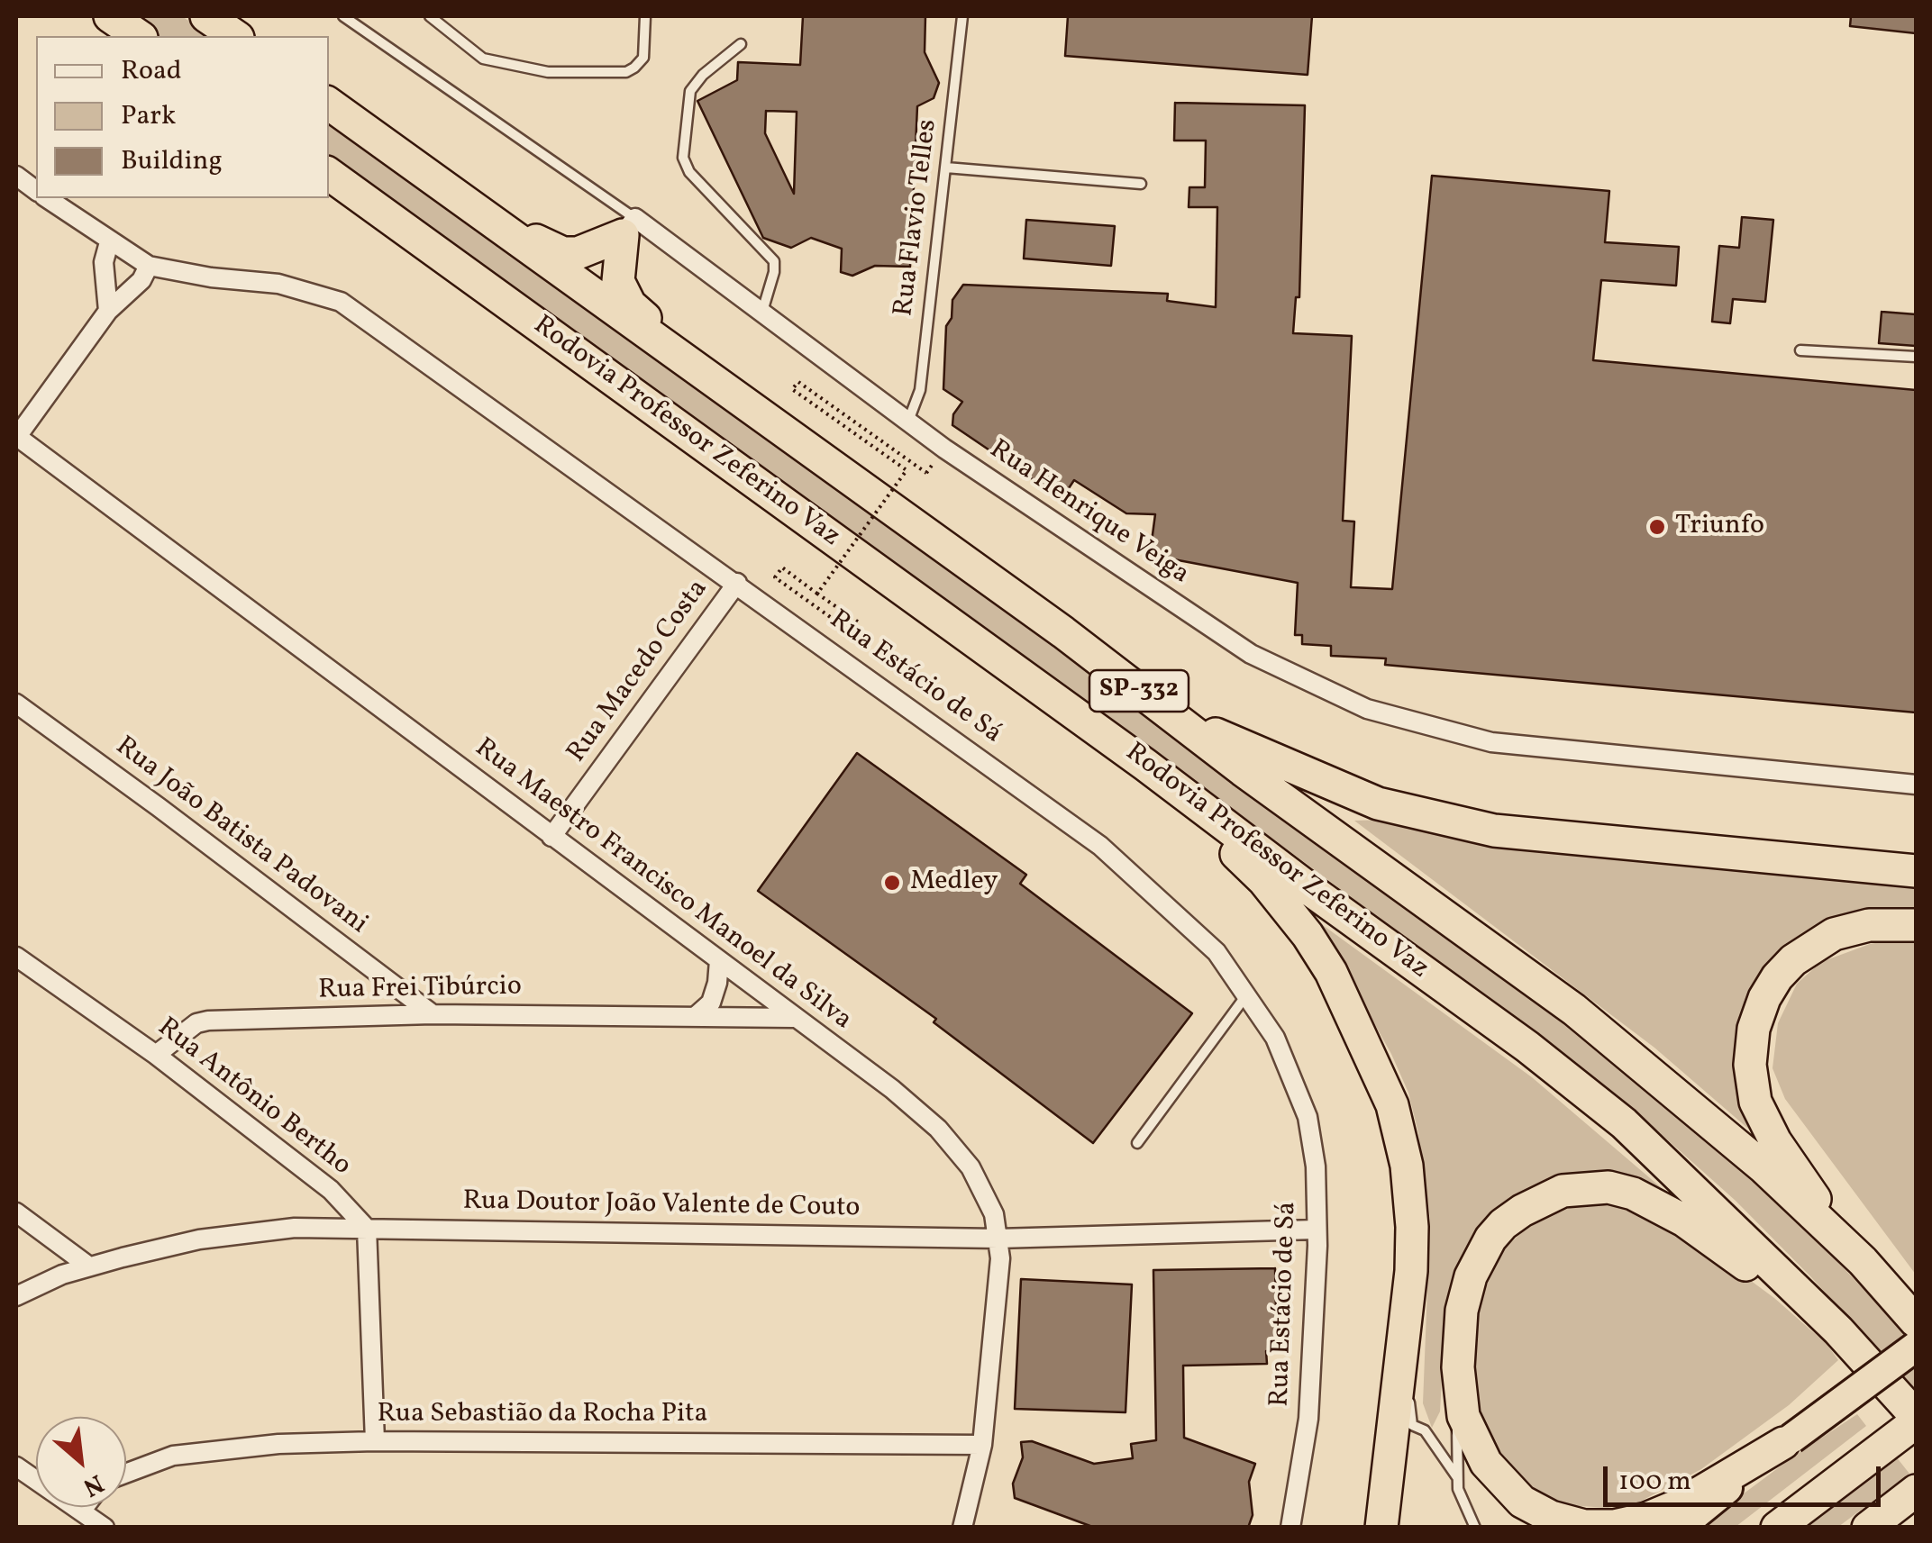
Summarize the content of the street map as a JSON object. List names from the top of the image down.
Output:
{
  "streets": {
    "highway": ["Rodovia Professor Zeferino Vaz", "SP-332"],
    "street": [
      "Rua Henrique Veiga",
      "Rua Macedo Costa",
      "Rua Estácio de Sá",
      "Rua João Batista Padovani",
      "Rua Maestro Francisco Manoel da Silva",
      "Rua Frei Tibúrcio",
      "Rua Antônio Bertho",
      "Rua Doutor João Valente de Couto",
      "Rua Sebastião da Rocha Pita"
    ],
    "lane": ["Rua Flavio Telles"]
  },
  "crossings": [
    ["Rua Flavio Telles", "Rua Henrique Veiga"],
    ["Rua Macedo Costa", "Rua Estácio de Sá"],
    ["Rua Macedo Costa", "Rua Maestro Francisco Manoel da Silva"],
    ["Rua Estácio de Sá", "Rua Doutor João Valente de Couto"],
    ["Rua João Batista Padovani", "Rua Frei Tibúrcio"],
    ["Rua Maestro Francisco Manoel da Silva", "Rua Frei Tibúrcio"],
    ["Rua Maestro Francisco Manoel da Silva", "Rua Doutor João Valente de Couto"],
    ["Rua Maestro Francisco Manoel da Silva", "Rua Sebastião da Rocha Pita"],
    ["Rua Frei Tibúrcio", "Rua Antônio Bertho"],
    ["Rua Antônio Bertho", "Rua Doutor João Valente de Couto"]
  ],
  "places": ["Triunfo", "Medley"],
  "legend": ["Road", "Park", "Building"],
  "scale_bar": "100 m",
  "north": "bottom right"
}
